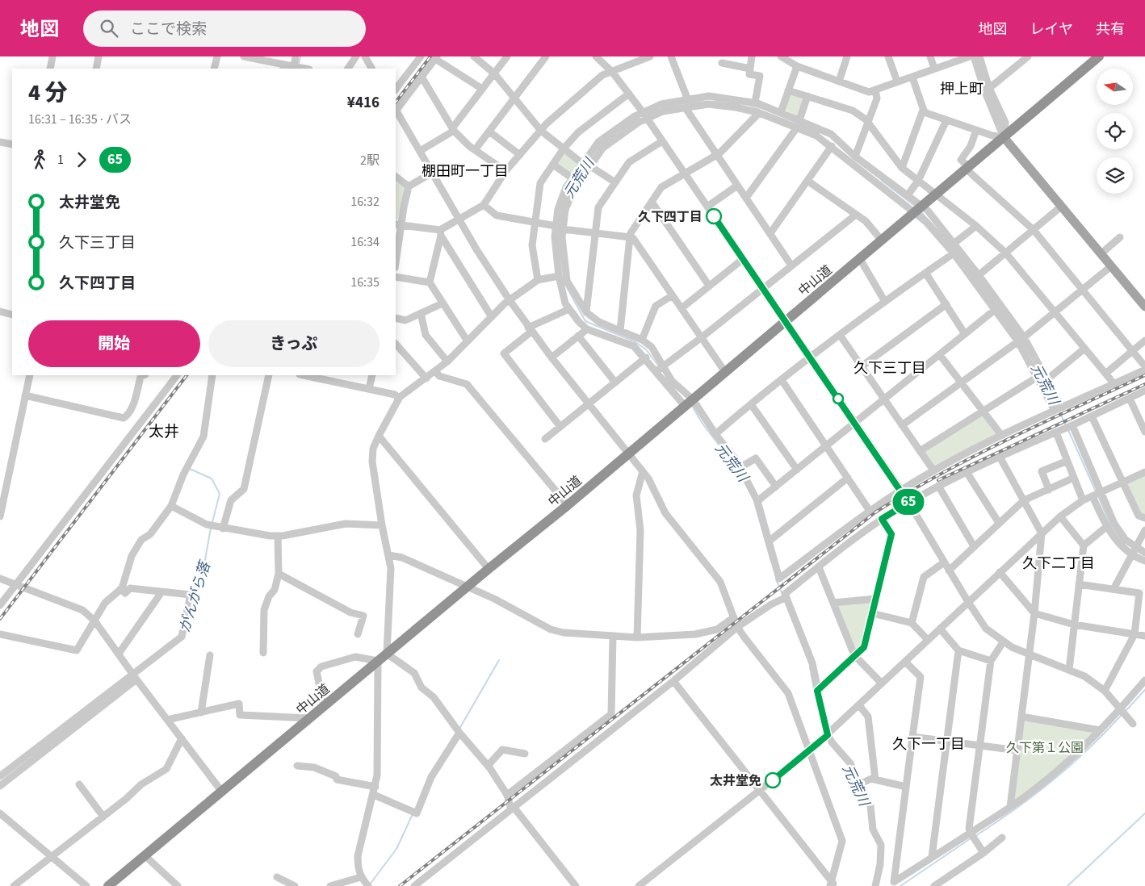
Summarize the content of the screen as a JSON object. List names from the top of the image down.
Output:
{
  "streets": {
    "highway": ["中山道"]
  },
  "districts": [
    "押上町",
    "棚田町一丁目",
    "久下三丁目",
    "太井",
    "久下二丁目",
    "久下一丁目"
  ],
  "water": ["元荒川", "がんがら落"],
  "parks": ["久下第１公園"],
  "places": ["久下四丁目", "太井堂免"],
  "lines": ["bus line 65"],
  "north": "left",
  "page": {
    "header": "地図",
    "search": "ここで検索",
    "nav": ["地図", "レイヤ", "共有"],
    "on_map": "65",
    "heading": ["4 分", "16:31 – 16:35 · バス", "¥416"],
    "legs": ["1", "65", "2駅"],
    "list": [
      {
        "name": "太井堂免",
        "value": "16:32"
      },
      {
        "name": "久下三丁目",
        "value": "16:34"
      },
      {
        "name": "久下四丁目",
        "value": "16:35"
      }
    ],
    "buttons": ["開始", "きっぷ"]
  }
}
